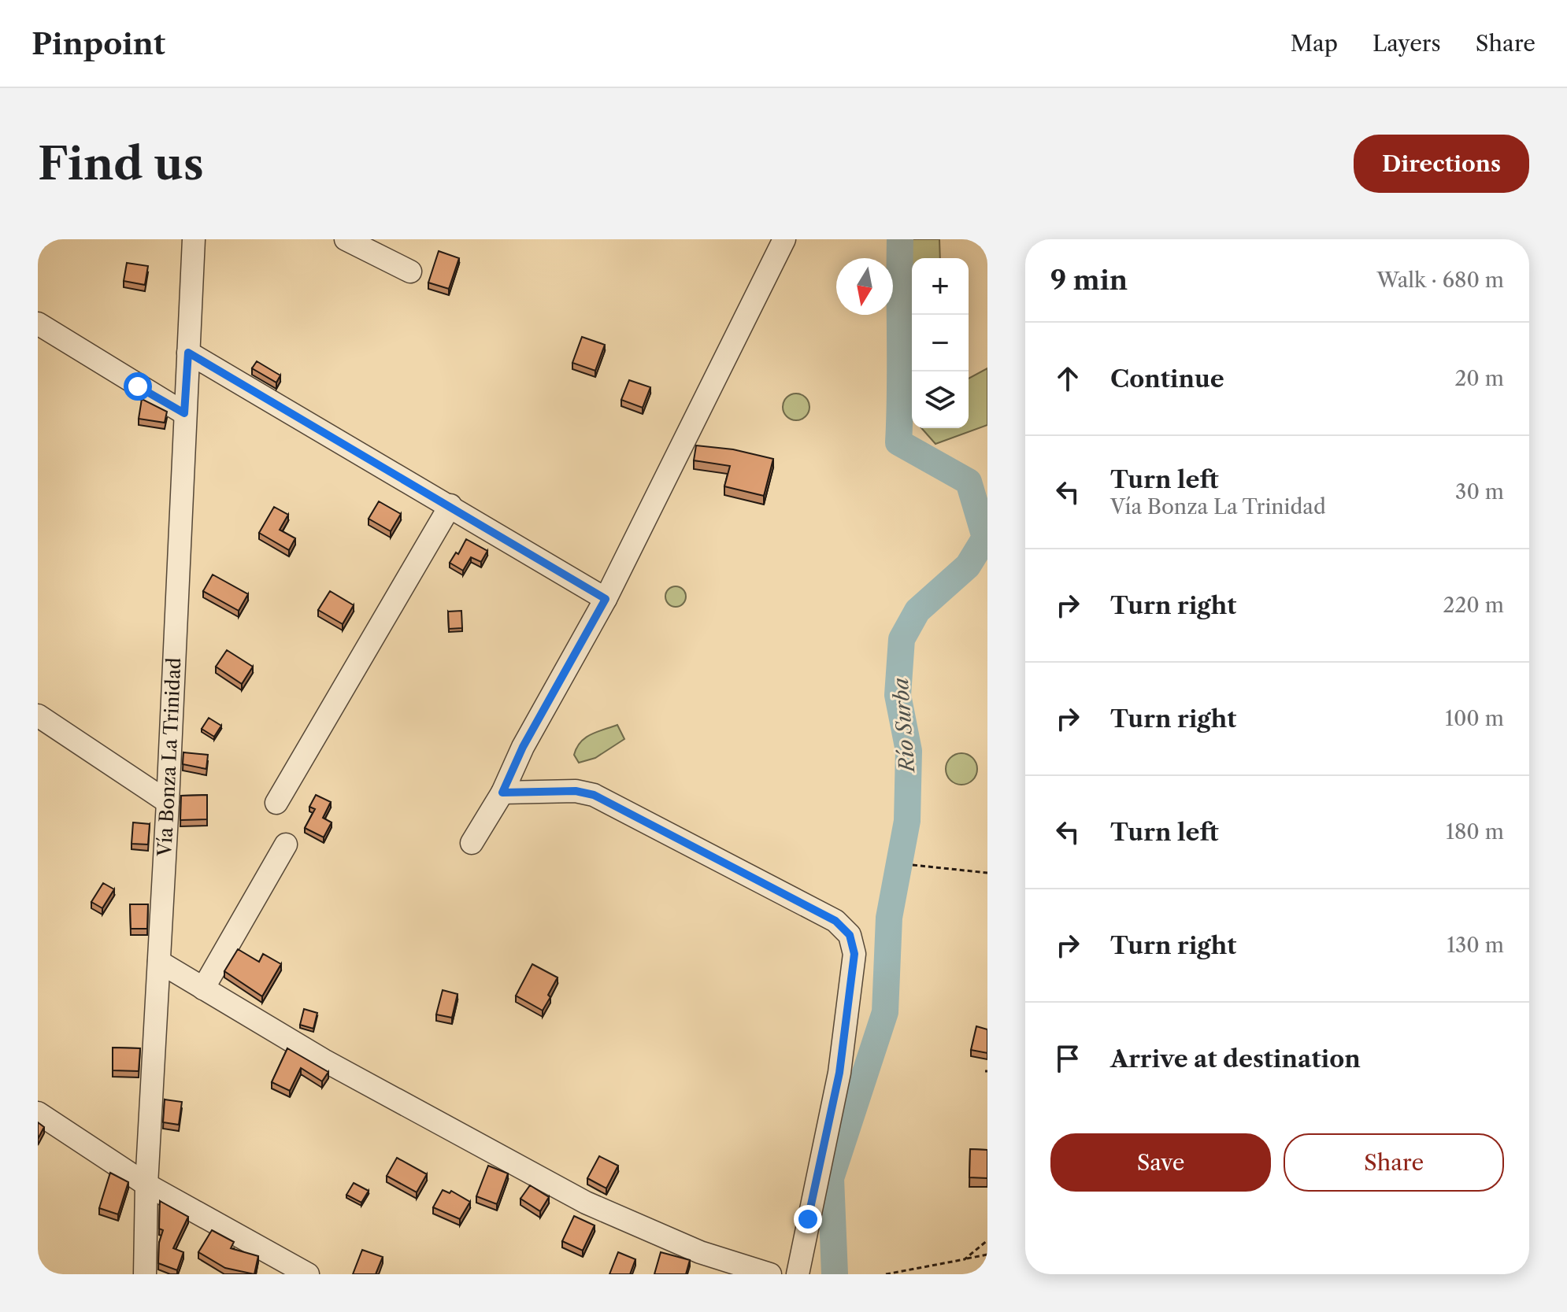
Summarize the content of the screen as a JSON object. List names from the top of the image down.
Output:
{
  "streets": {
    "street": ["Vía Bonza La Trinidad"]
  },
  "water": ["Río Surba"],
  "north": "bottom",
  "page": {
    "header": "Pinpoint",
    "nav": ["Map", "Layers", "Share"],
    "buttons": [
      "Directions",
      ["Save", "Share"]
    ],
    "title": "Find us",
    "heading": ["9 min", "Walk · 680 m"],
    "map_buttons": ["+", "−"],
    "list": [
      ["Continue", "20 m"],
      ["Turn left", "Vía Bonza La Trinidad", "30 m"],
      ["Turn right", "220 m"],
      ["Turn right", "100 m"],
      ["Turn left", "180 m"],
      ["Turn right", "130 m"],
      "Arrive at destination"
    ]
  }
}
